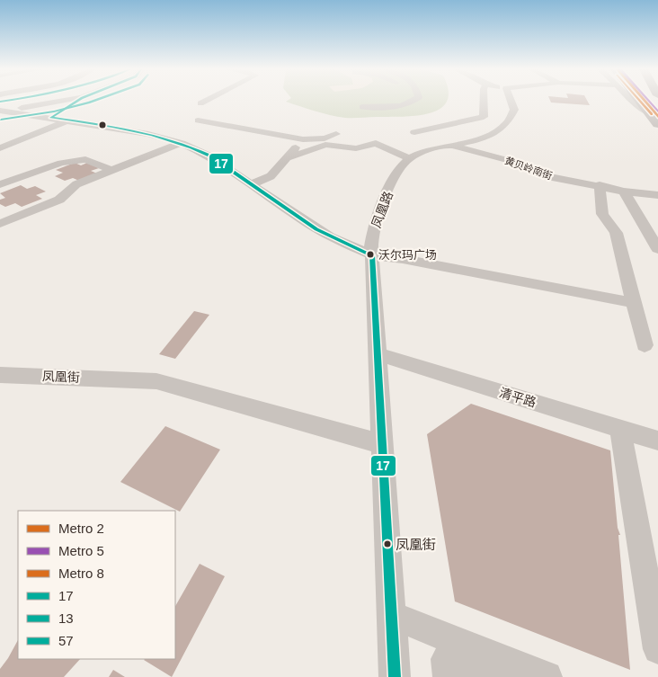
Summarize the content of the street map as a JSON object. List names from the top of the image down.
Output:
{
  "streets": {
    "street": [
      "黄贝岭南街",
      "凤凰路",
      "凤凰街",
      "清平路"
    ]
  },
  "crossings": [
    ["凤凰路", "凤凰街"],
    ["凤凰路", "清平路"]
  ],
  "places": ["沃尔玛广场", "凤凰街"],
  "lines": [
    "metro line 2",
    "metro line 5",
    "metro line 8",
    "transit line 17",
    "transit line 13",
    "transit line 57"
  ],
  "legend": [
    "Metro 2",
    "Metro 5",
    "Metro 8",
    "17",
    "13",
    "57"
  ]
}
